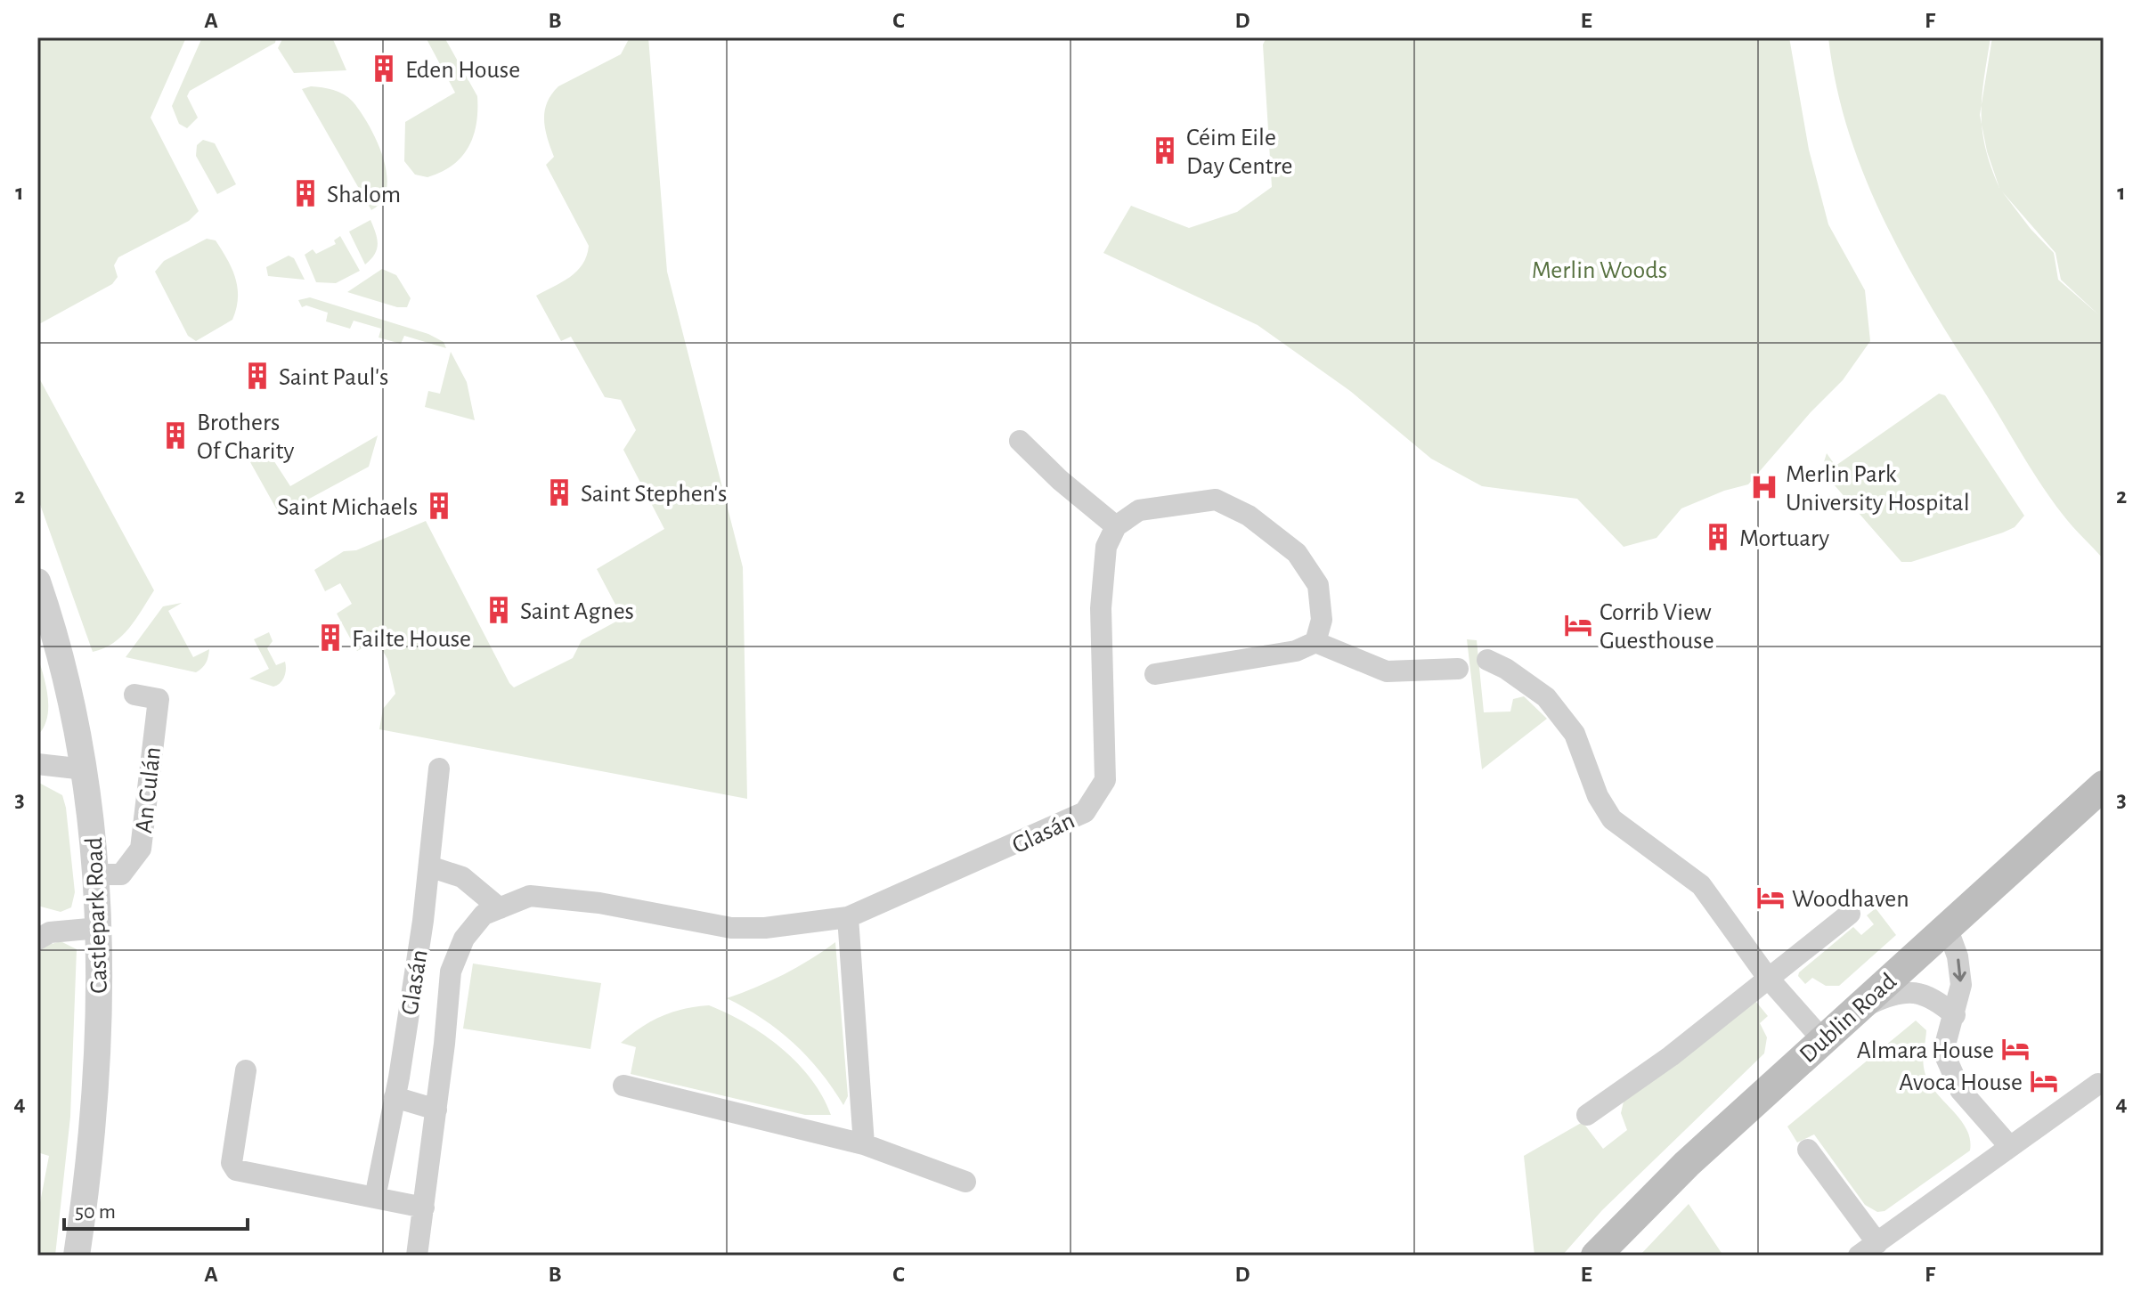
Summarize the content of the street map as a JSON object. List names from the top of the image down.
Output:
{
  "streets": {
    "main road": ["Dublin Road"],
    "street": ["An Culán", "Glasán", "Castlepark Road"]
  },
  "crossings": [
    ["An Culán", "Castlepark Road"]
  ],
  "parks": ["Merlin Woods"],
  "places": {
    "building": [
      "Eden House",
      "Céim Eile Day Centre",
      "Shalom",
      "Saint Paul's",
      "Brothers Of Charity",
      "Saint Stephen's",
      "Saint Michaels",
      "Mortuary",
      "Saint Agnes",
      "Failte House"
    ],
    "hospital": ["Merlin Park University Hospital"],
    "hotel": [
      "Corrib View Guesthouse",
      "Woodhaven",
      "Almara House",
      "Avoca House"
    ]
  },
  "scale_bar": "50 m",
  "grid": {
    "columns": [
      "A",
      "B",
      "C",
      "D",
      "E",
      "F"
    ],
    "rows": [
      "1",
      "2",
      "3",
      "4"
    ]
  }
}
